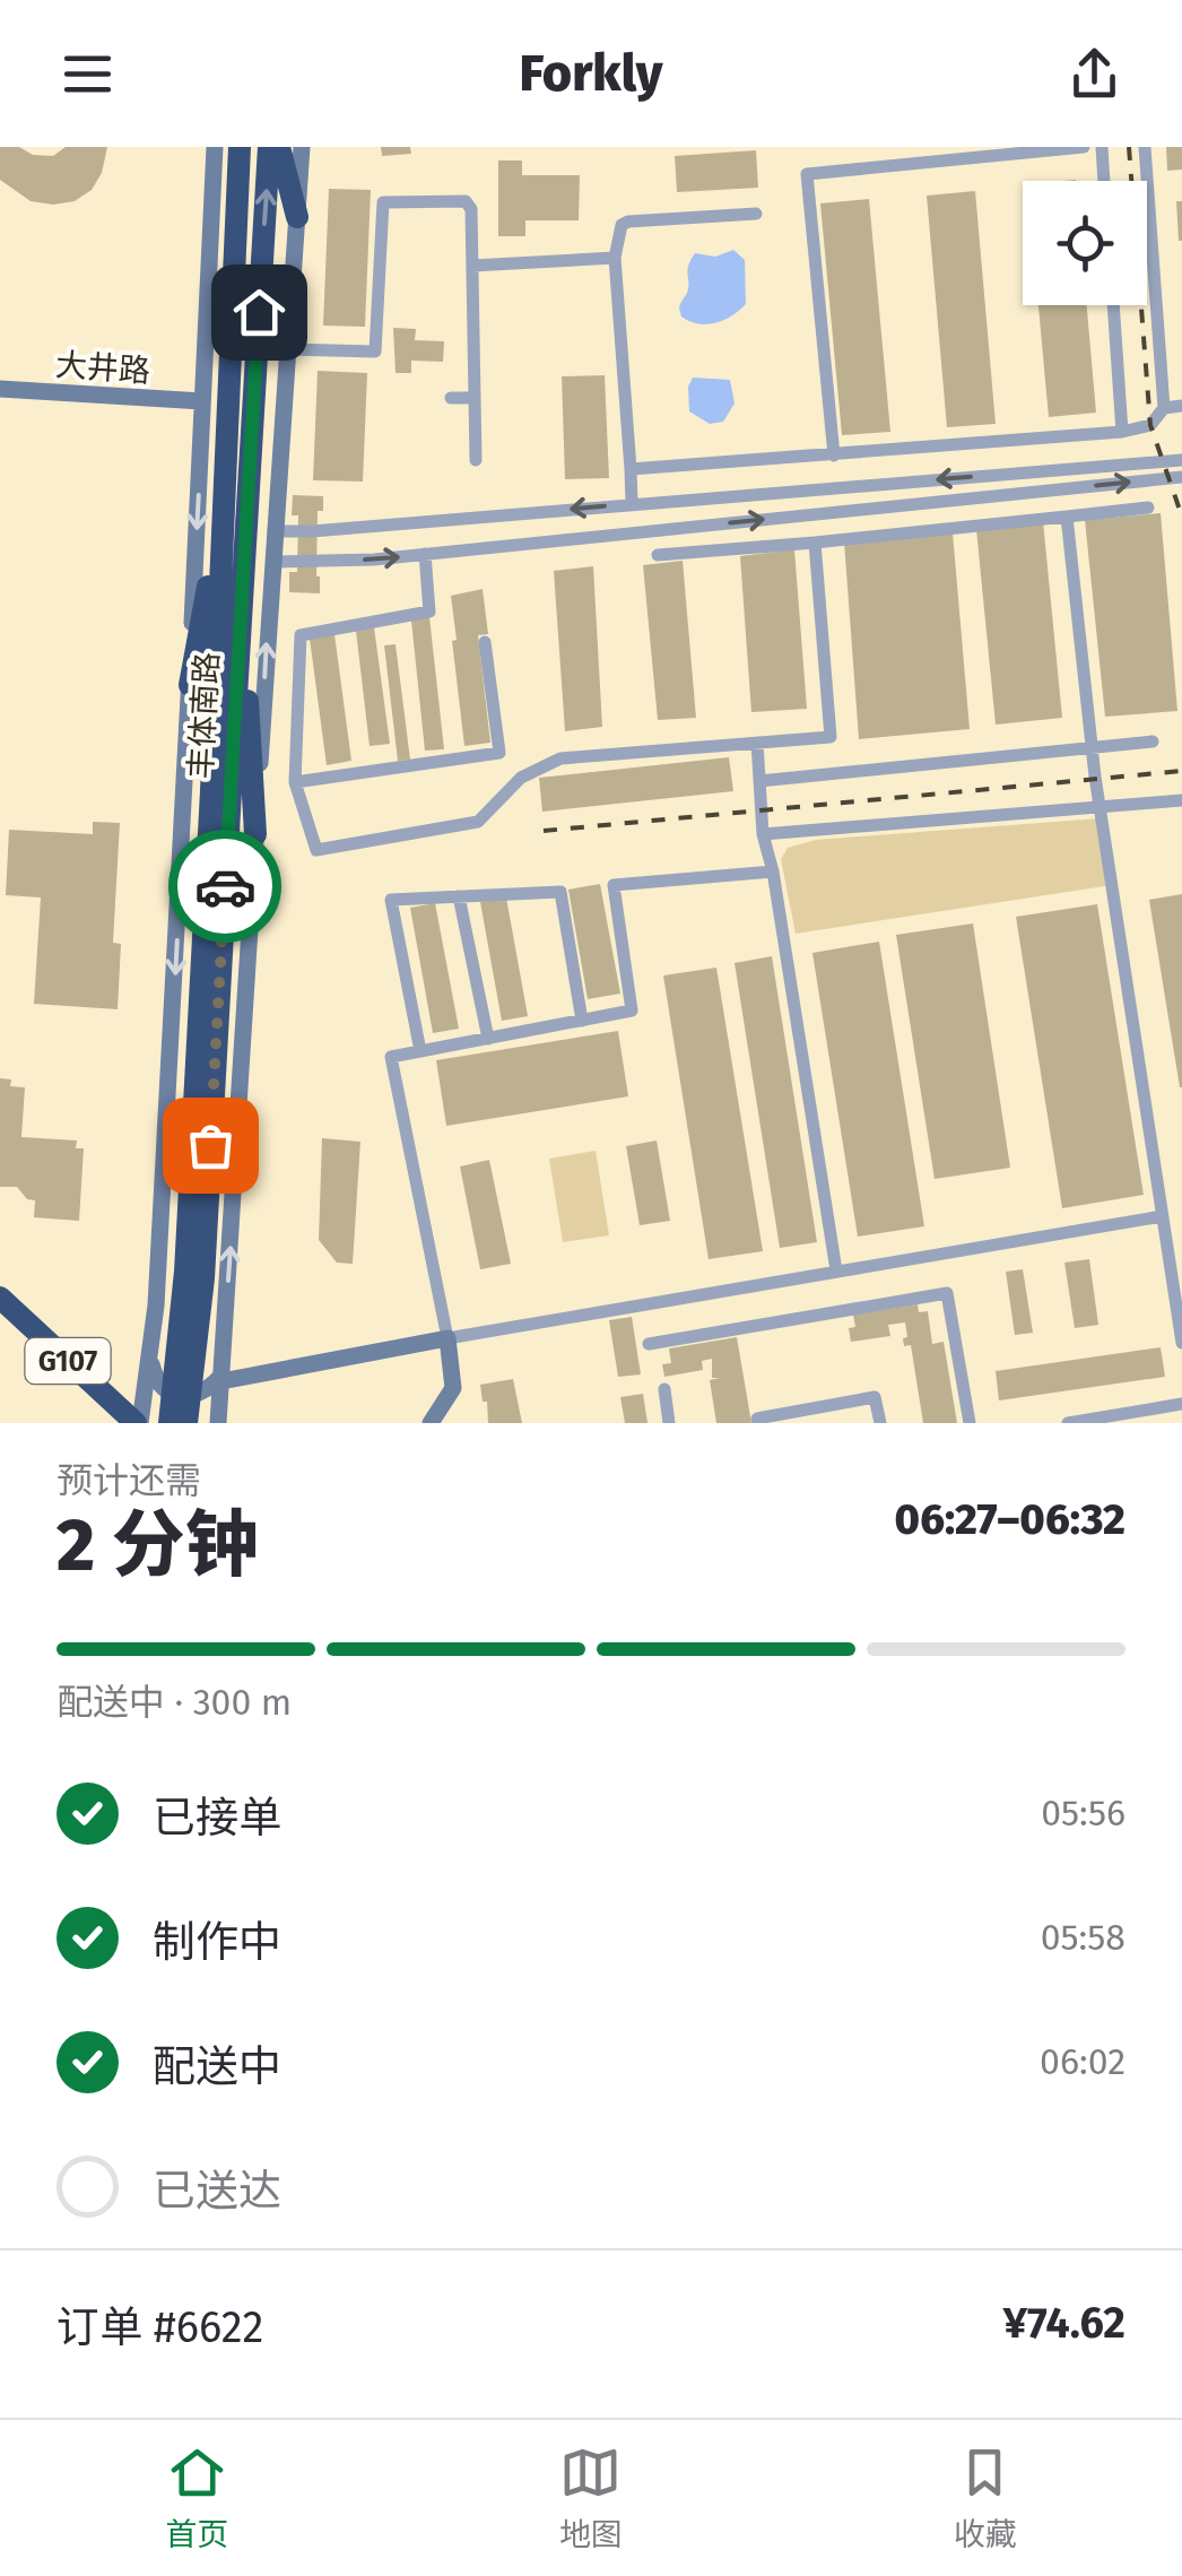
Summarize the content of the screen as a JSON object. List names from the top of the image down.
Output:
{
  "streets": {
    "highway": ["丰体南路", "G107"],
    "street": ["大井路"]
  },
  "crossings": [
    ["大井路", "丰体南路"],
    ["丰体南路", "G107"]
  ],
  "page": {
    "header": "Forkly",
    "heading": ["2 分钟", "预计还需", "06:27–06:32"],
    "panel": ["订单 #6622", "¥74.62"],
    "bar": "配送中 · 300 m",
    "list": [
      ["已接单", "05:56"],
      ["制作中", "05:58"],
      ["配送中", "06:02"],
      "已送达"
    ],
    "tabs": ["首页", "地图", "收藏"]
  }
}
